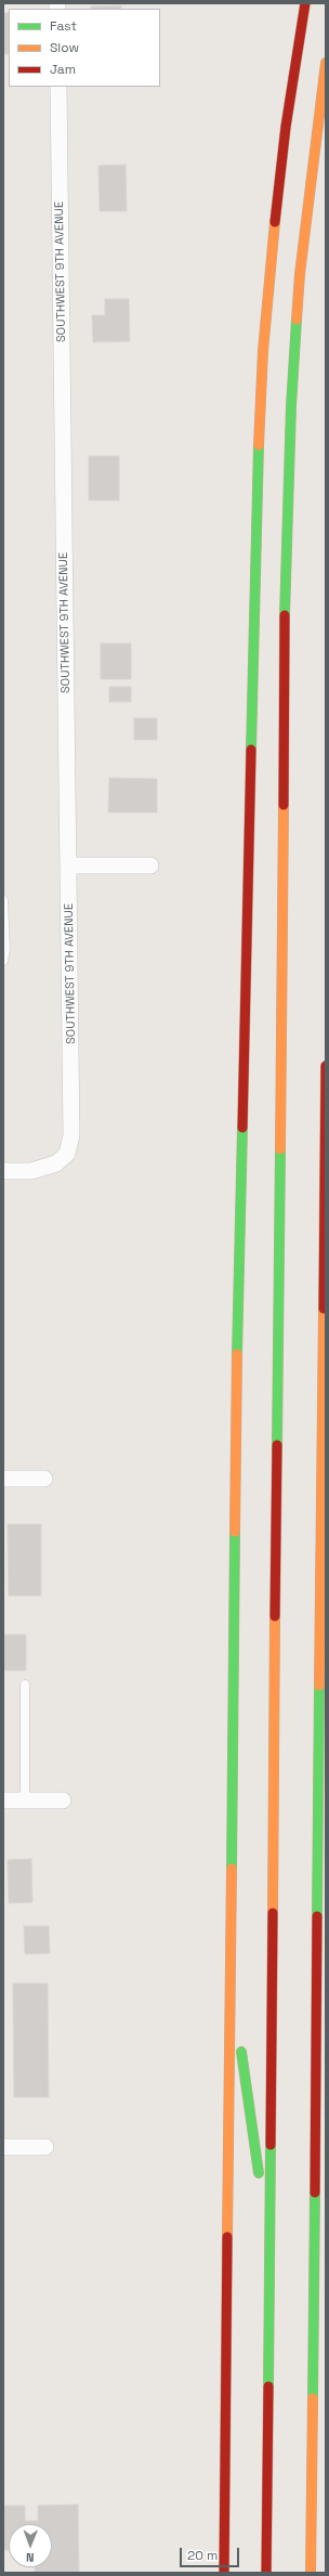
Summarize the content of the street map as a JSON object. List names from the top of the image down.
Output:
{
  "streets": {
    "street": ["SOUTHWEST 9TH AVENUE"]
  },
  "legend": ["Fast", "Slow", "Jam"],
  "scale_bar": "20 m",
  "north": "bottom"
}
